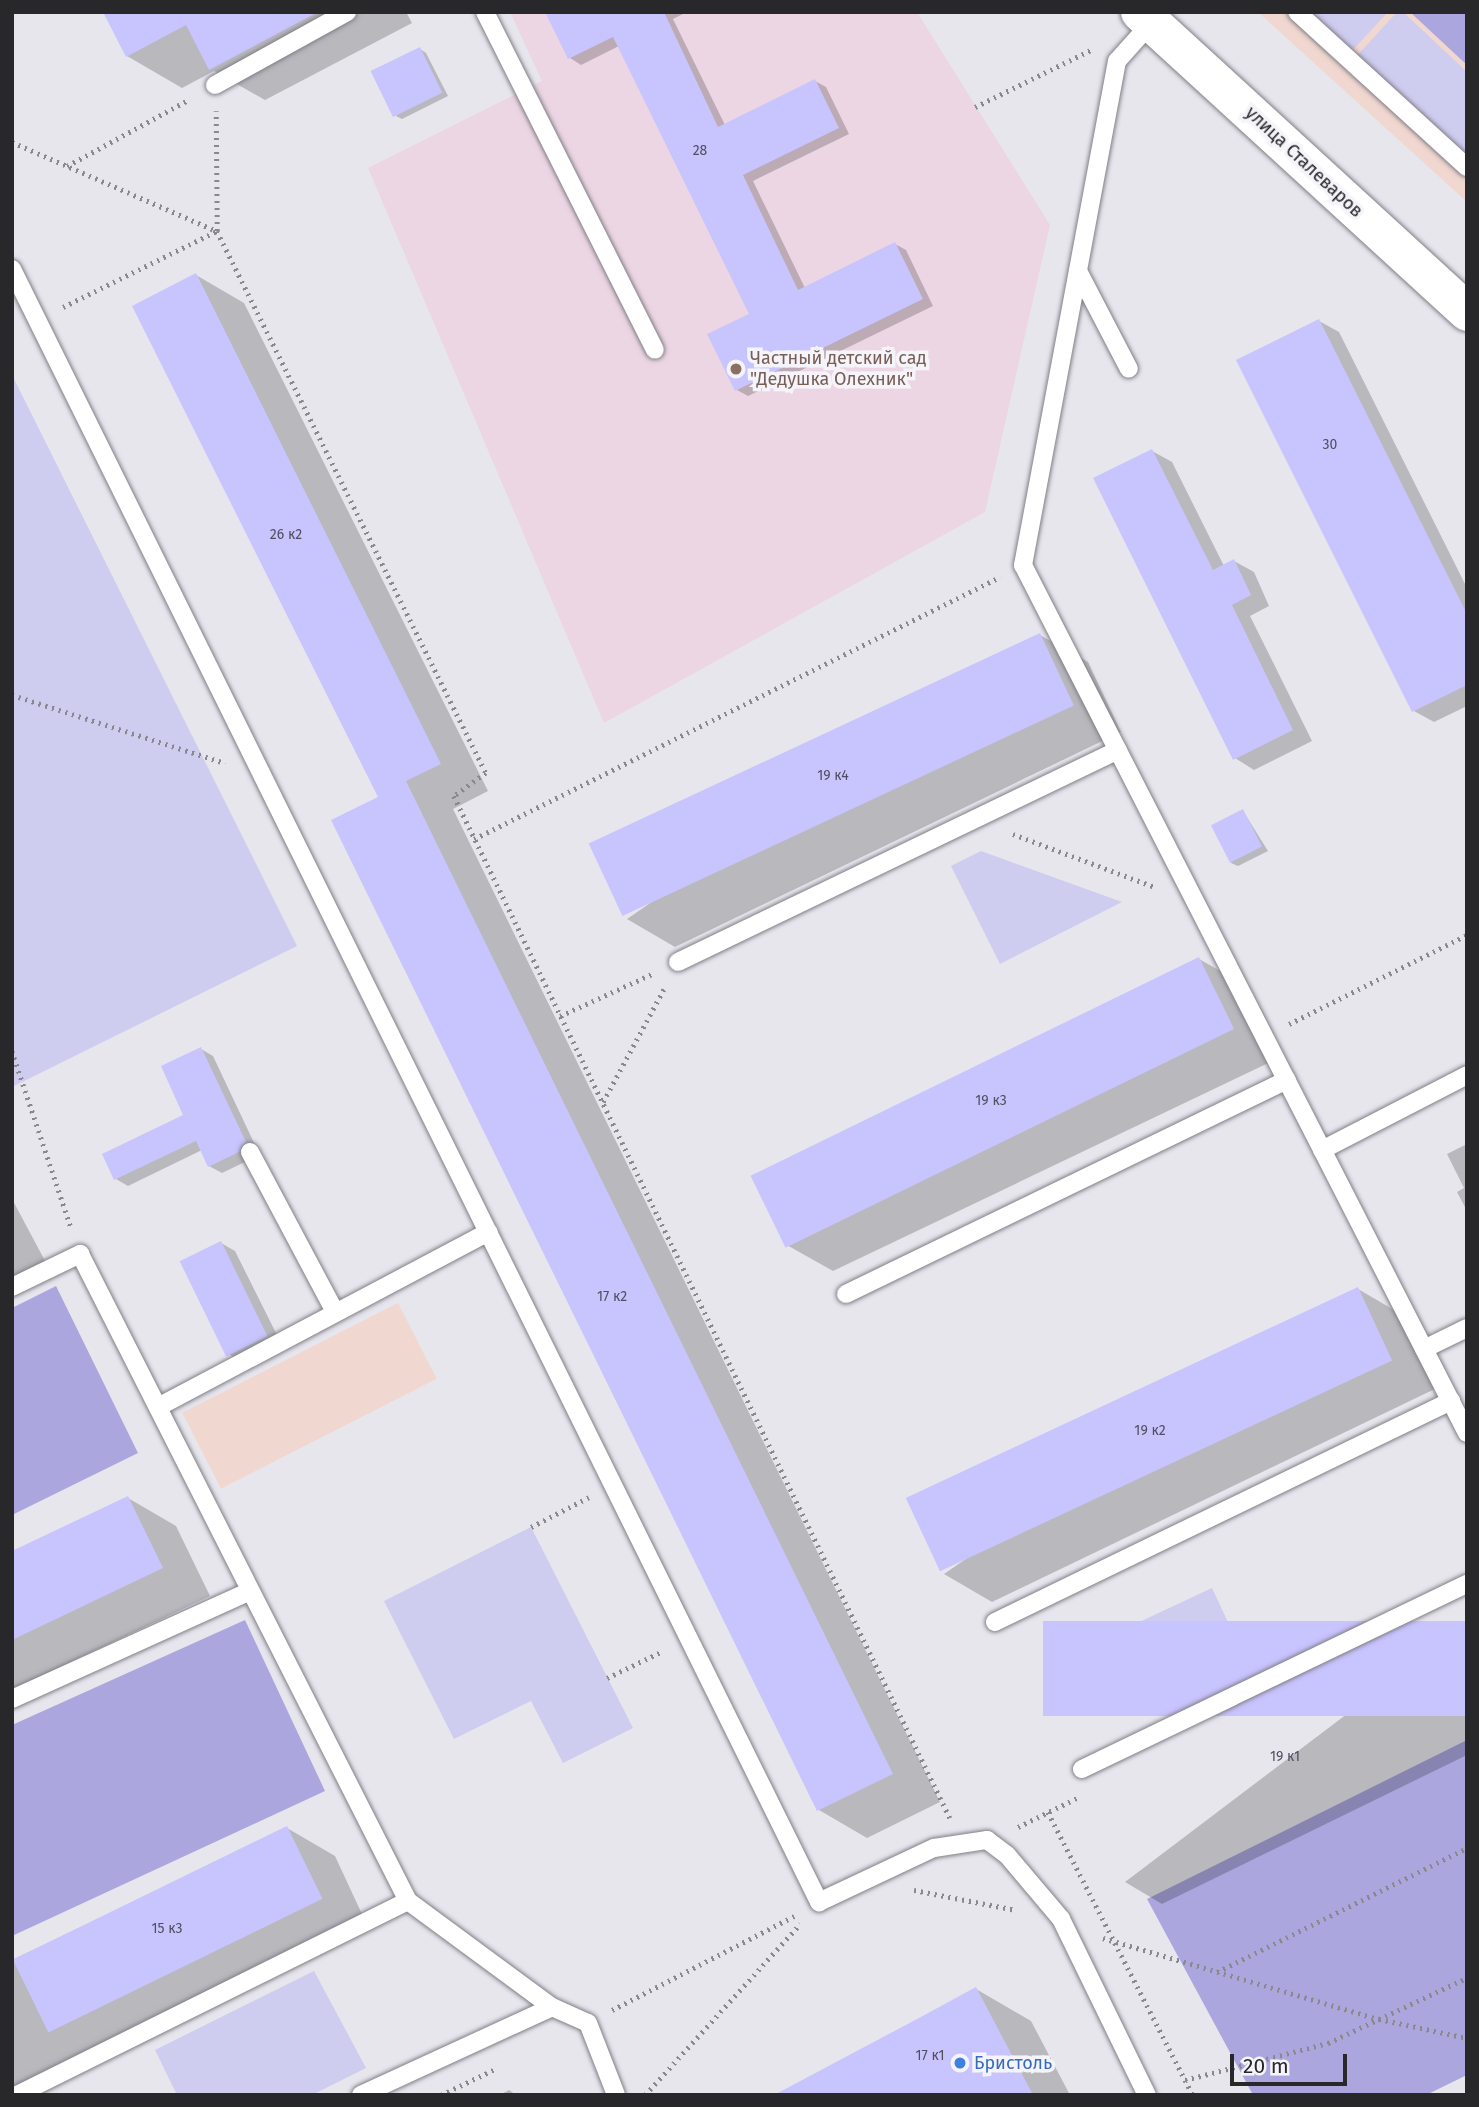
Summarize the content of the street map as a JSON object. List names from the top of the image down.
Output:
{
  "streets": {
    "main road": ["улица Сталеваров"]
  },
  "places": ["Частный детский сад \"Дедушка Олехник\"", "Бристоль"],
  "house_numbers": [
    "28",
    "30",
    "26 к2",
    "19 к4",
    "19 к3",
    "17 к2",
    "19 к2",
    "19 к1",
    "15 к3",
    "17 к1"
  ],
  "scale_bar": "20 m"
}
